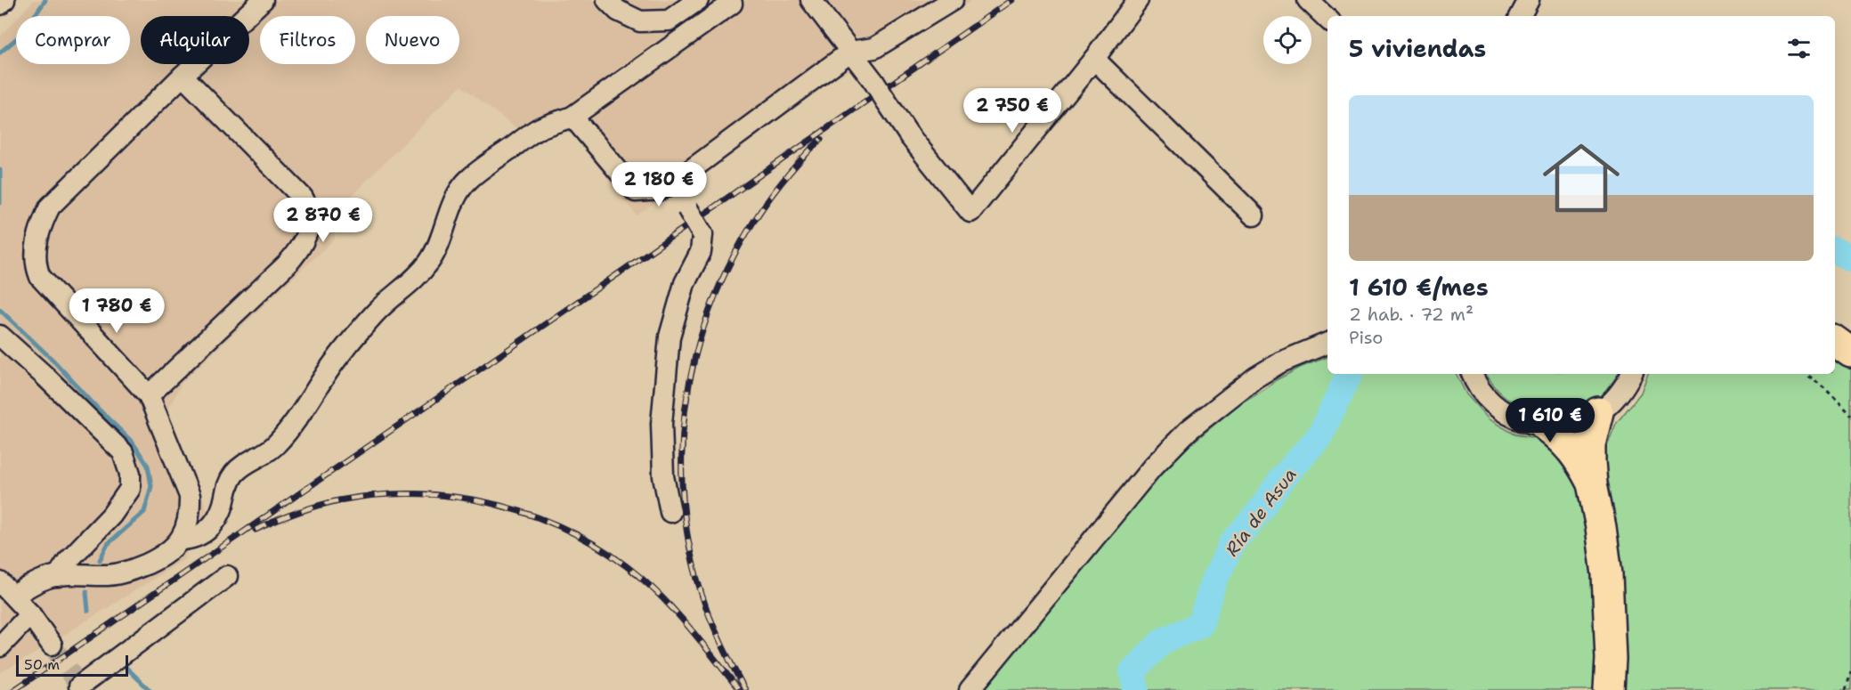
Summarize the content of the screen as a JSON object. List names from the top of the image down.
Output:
{
  "water": ["Ría de Asua"],
  "scale_bar": "50 m",
  "page": {
    "chip": [
      "Comprar",
      "Alquilar",
      "Filtros",
      "Nuevo"
    ],
    "heading": "5 viviendas",
    "list": [
      {
        "name": "1 610 €/mes",
        "note": "2 hab. · 72 m² · Piso"
      }
    ],
    "price": [
      "2 750 €",
      "2 180 €",
      "2 870 €",
      "1 780 €",
      "1 610 €"
    ],
    "scale": "50 m"
  }
}
